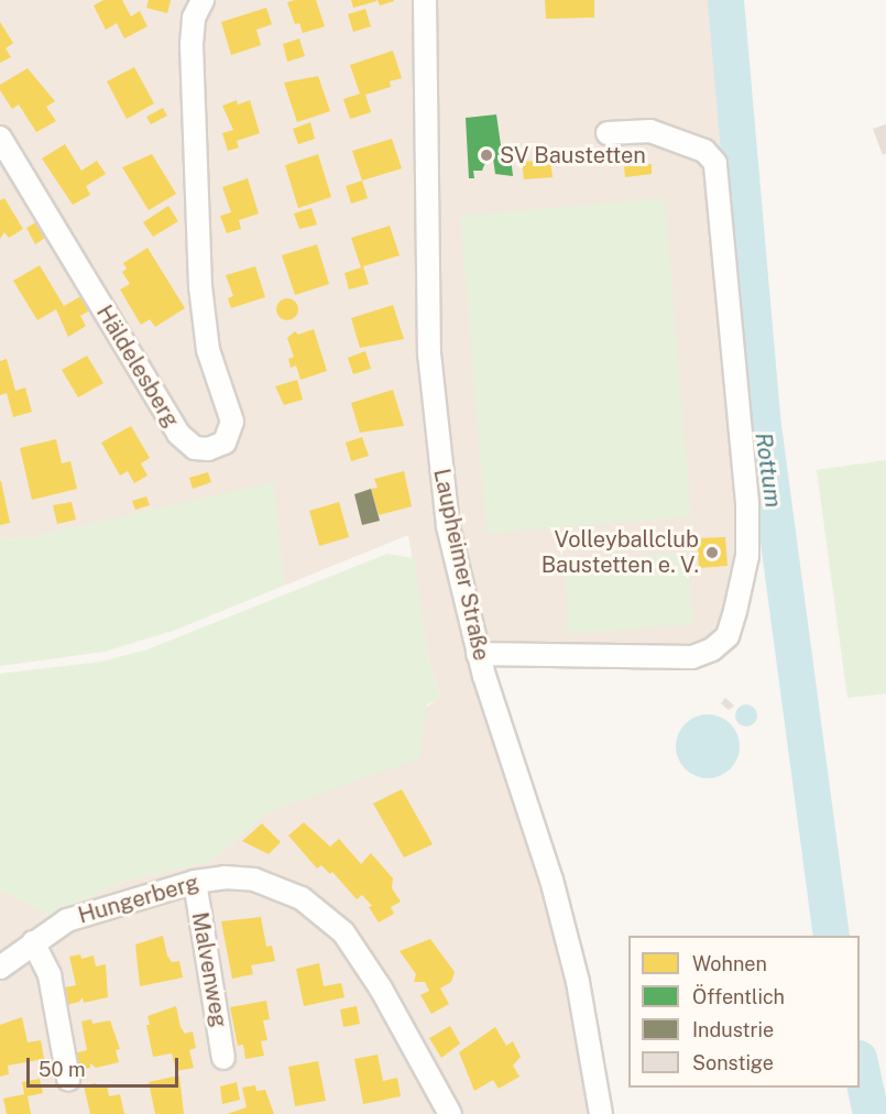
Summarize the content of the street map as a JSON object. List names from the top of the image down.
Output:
{
  "streets": {
    "street": [
      "Häldelesberg",
      "Laupheimer Straße",
      "Hungerberg",
      "Malvenweg"
    ]
  },
  "crossings": [
    ["Hungerberg", "Malvenweg"]
  ],
  "water": ["Rottum"],
  "places": ["SV Baustetten", "Volleyballclub Baustetten e. V."],
  "legend": [
    "Wohnen",
    "Öffentlich",
    "Industrie",
    "Sonstige"
  ],
  "scale_bar": "50 m"
}
